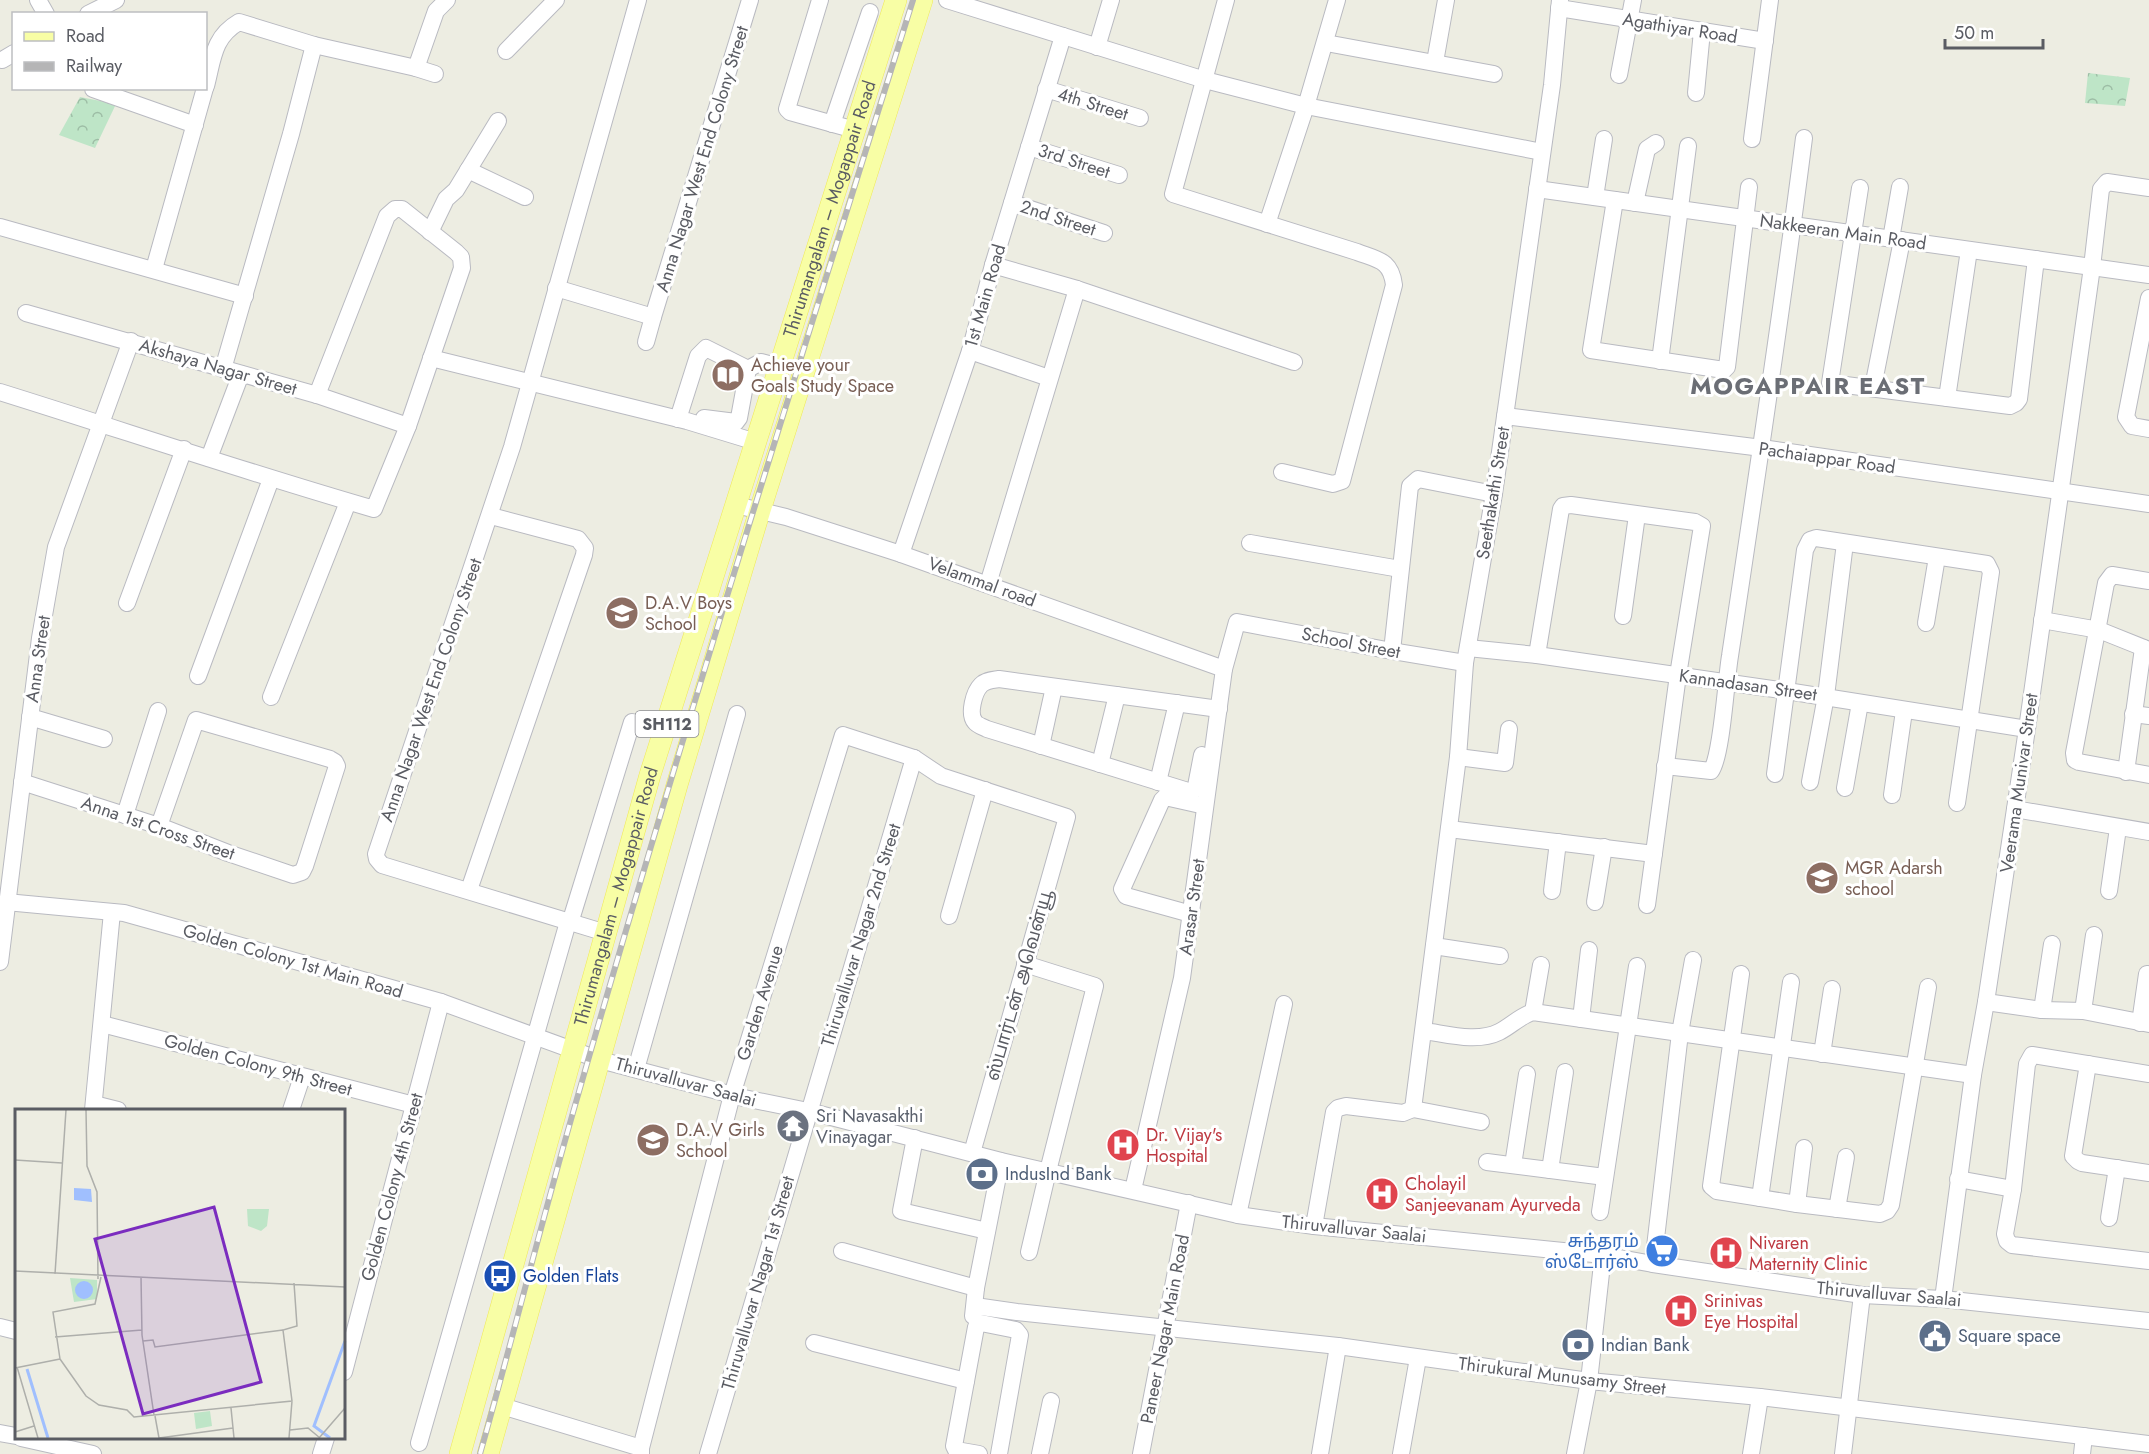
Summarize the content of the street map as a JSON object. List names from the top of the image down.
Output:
{
  "streets": {
    "main road": ["Thirumangalam – Mogappair Road", "SH112"],
    "street": [
      "Agathiyar Road",
      "4th Street",
      "Anna Nagar West End Colony Street",
      "3rd Street",
      "2nd Street",
      "Nakkeeran Main Road",
      "1st Main Road",
      "Akshaya Nagar Street",
      "Pachaiappar Road",
      "Seethakathi Street",
      "Velammal road",
      "School Street",
      "Anna Street",
      "Kannadasan Street",
      "Veerama Munivar Street",
      "Anna 1st Cross Street",
      "Arasar Street",
      "Thiruvalluvar Nagar 2nd Street",
      "Golden Colony 1st Main Road",
      "ஸ்பார்டன் அவென்யூ",
      "Garden Avenue",
      "Golden Colony 9th Street",
      "Thiruvalluvar Saalai",
      "Golden Colony 4th Street",
      "Thiruvalluvar Nagar 1st Street",
      "Paneer Nagar Main Road",
      "Thirukural Munusamy Street"
    ]
  },
  "crossings": [
    ["Agathiyar Road", "Seethakathi Street"],
    ["4th Street", "1st Main Road"],
    ["Anna Nagar West End Colony Street", "Thirumangalam – Mogappair Road"],
    ["3rd Street", "1st Main Road"],
    ["Thirumangalam – Mogappair Road", "Velammal road"],
    ["Thirumangalam – Mogappair Road", "Golden Colony 1st Main Road"],
    ["Thirumangalam – Mogappair Road", "Thiruvalluvar Saalai"],
    ["2nd Street", "1st Main Road"],
    ["Nakkeeran Main Road", "Seethakathi Street"],
    ["Nakkeeran Main Road", "Veerama Munivar Street"],
    ["1st Main Road", "Velammal road"],
    ["Akshaya Nagar Street", "Anna Street"],
    ["Pachaiappar Road", "Seethakathi Street"],
    ["Pachaiappar Road", "Veerama Munivar Street"],
    ["Seethakathi Street", "School Street"],
    ["Seethakathi Street", "Kannadasan Street"],
    ["Velammal road", "Arasar Street"],
    ["School Street", "Kannadasan Street"],
    ["School Street", "Arasar Street"],
    ["Anna Street", "Anna 1st Cross Street"],
    ["Anna Street", "Golden Colony 1st Main Road"],
    ["Kannadasan Street", "Veerama Munivar Street"],
    ["Veerama Munivar Street", "Thiruvalluvar Saalai"],
    ["Arasar Street", "Thiruvalluvar Saalai"],
    ["Thiruvalluvar Nagar 2nd Street", "Garden Avenue"],
    ["Thiruvalluvar Nagar 2nd Street", "Thiruvalluvar Saalai"],
    ["Thiruvalluvar Nagar 2nd Street", "Thiruvalluvar Nagar 1st Street"],
    ["Golden Colony 1st Main Road", "Thiruvalluvar Saalai"],
    ["Golden Colony 1st Main Road", "Golden Colony 4th Street"],
    ["ஸ்பார்டன் அவென்யூ", "Thiruvalluvar Saalai"],
    ["Garden Avenue", "Thiruvalluvar Saalai"],
    ["Golden Colony 9th Street", "Golden Colony 4th Street"],
    ["Thiruvalluvar Saalai", "Thiruvalluvar Nagar 1st Street"],
    ["Thiruvalluvar Saalai", "Paneer Nagar Main Road"],
    ["Paneer Nagar Main Road", "Thirukural Munusamy Street"]
  ],
  "districts": ["MOGAPPAIR EAST"],
  "places": {
    "library": ["Achieve your Goals Study Space"],
    "school or university": ["D.A.V Boys School", "MGR Adarsh school", "D.A.V Girls School"],
    "temple": ["Sri Navasakthi Vinayagar"],
    "hospital": [
      "Dr. Vijay's Hospital",
      "Cholayil Sanjeevanam Ayurveda",
      "Nivaren Maternity Clinic",
      "Srinivas Eye Hospital"
    ],
    "bank": ["IndusInd Bank", "Indian Bank"],
    "supermarket": ["சுந்தரம் ஸ்டோர்ஸ்"],
    "bus stop": ["Golden Flats"],
    "public building": ["Square space"]
  },
  "legend": ["Road", "Railway"],
  "scale_bar": "50 m"
}
